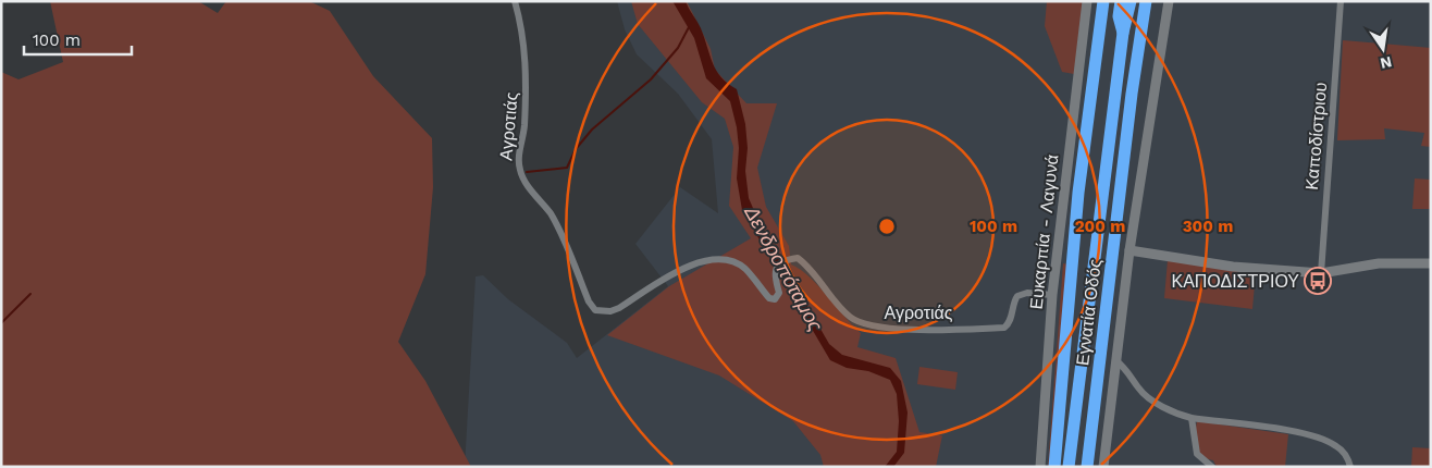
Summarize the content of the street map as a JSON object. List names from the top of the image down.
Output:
{
  "streets": {
    "highway": ["Εγνατία Οδός"],
    "street": ["Αγροτιάς", "Καποδίστριου", "Ευκαρπία - Λαγυνά"]
  },
  "crossings": [
    ["Αγροτιάς", "Ευκαρπία - Λαγυνά"]
  ],
  "water": ["Δενδροπόταμος"],
  "places": {
    "bus stop": ["ΚΑΠΟΔΙΣΤΡΙΟΥ"]
  },
  "scale_bar": "100 m",
  "north": "bottom",
  "rings": ["100 m", "200 m", "300 m"]
}
